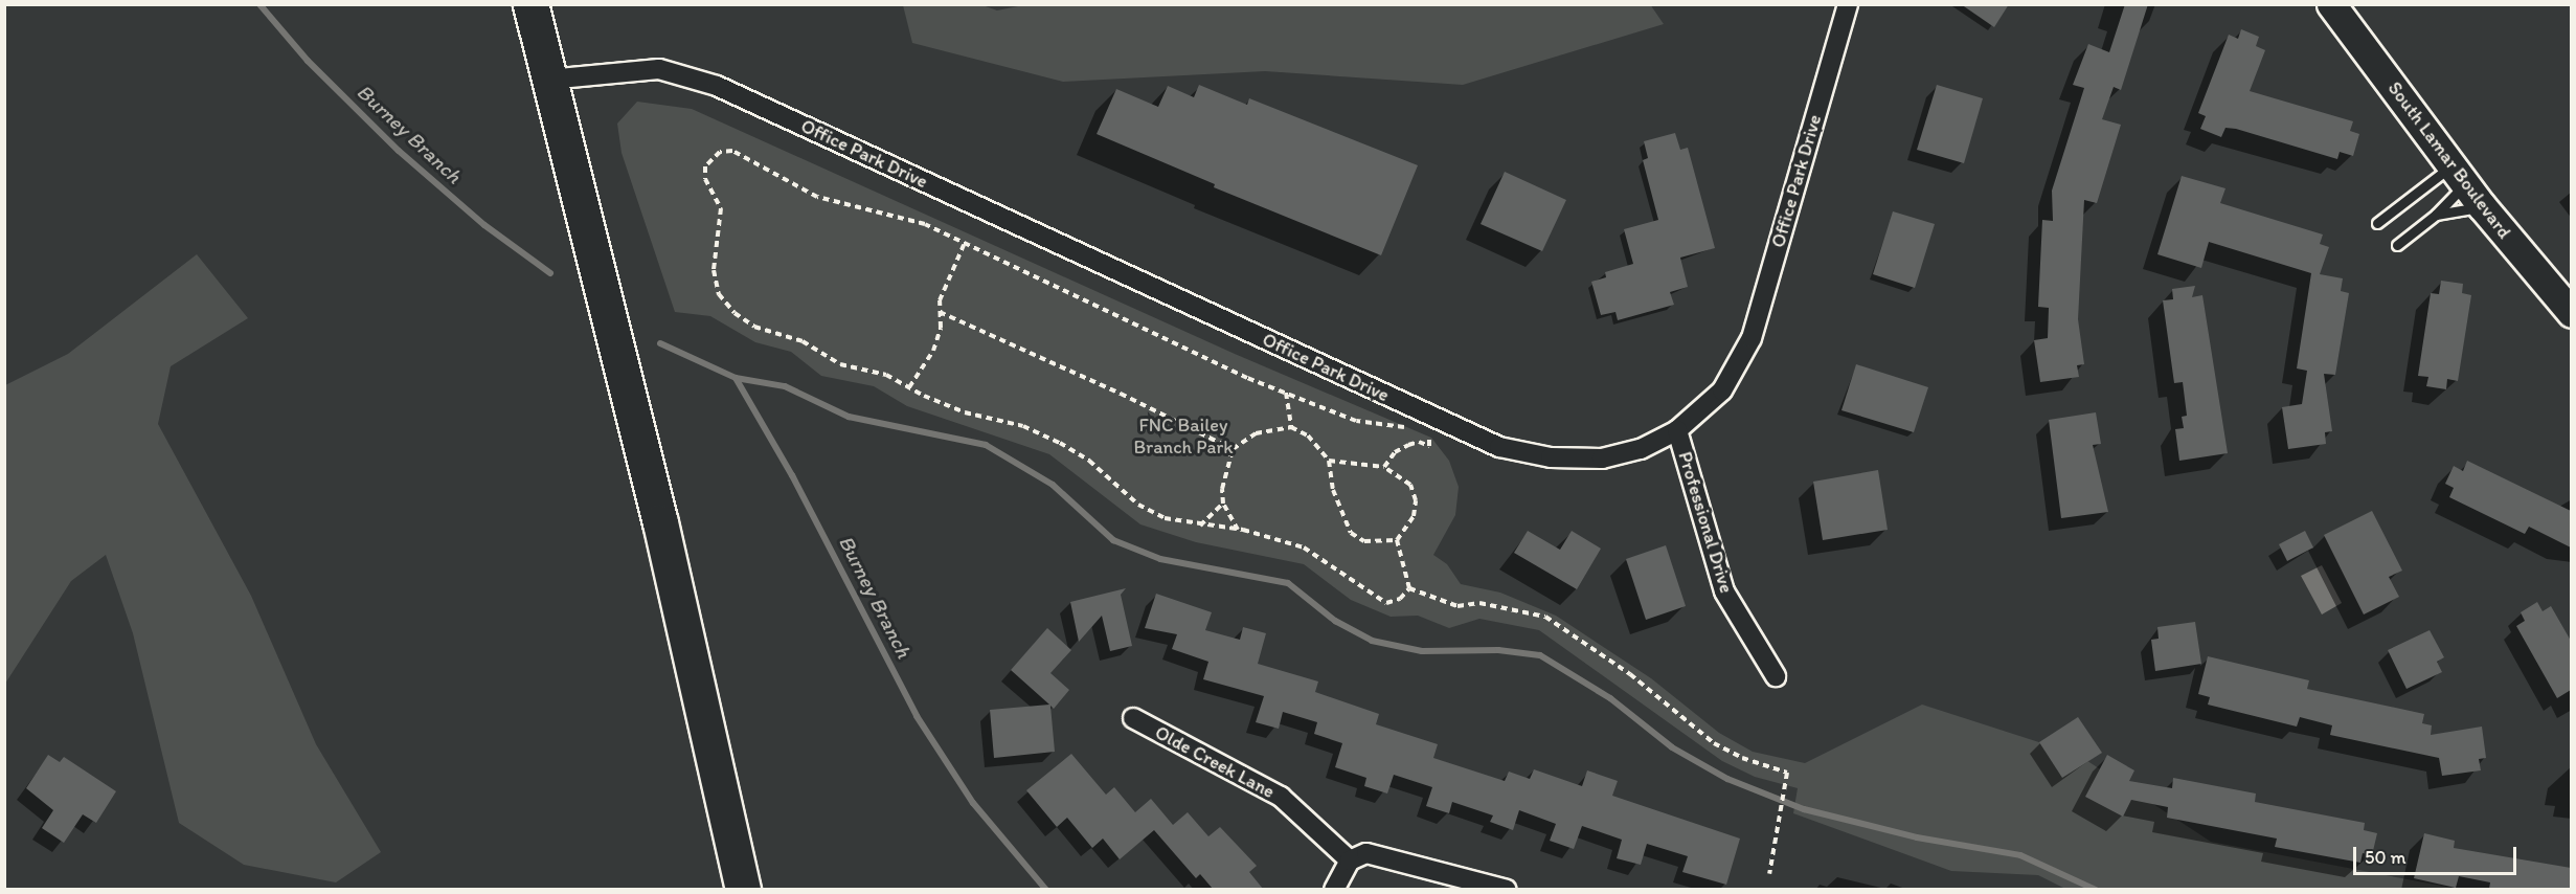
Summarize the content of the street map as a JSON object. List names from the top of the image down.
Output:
{
  "streets": {
    "street": [
      "Office Park Drive",
      "South Lamar Boulevard",
      "Professional Drive",
      "Olde Creek Lane"
    ]
  },
  "crossings": [
    ["Office Park Drive", "Professional Drive"]
  ],
  "water": ["Burney Branch"],
  "parks": ["FNC Bailey Branch Park"],
  "scale_bar": "50 m"
}
